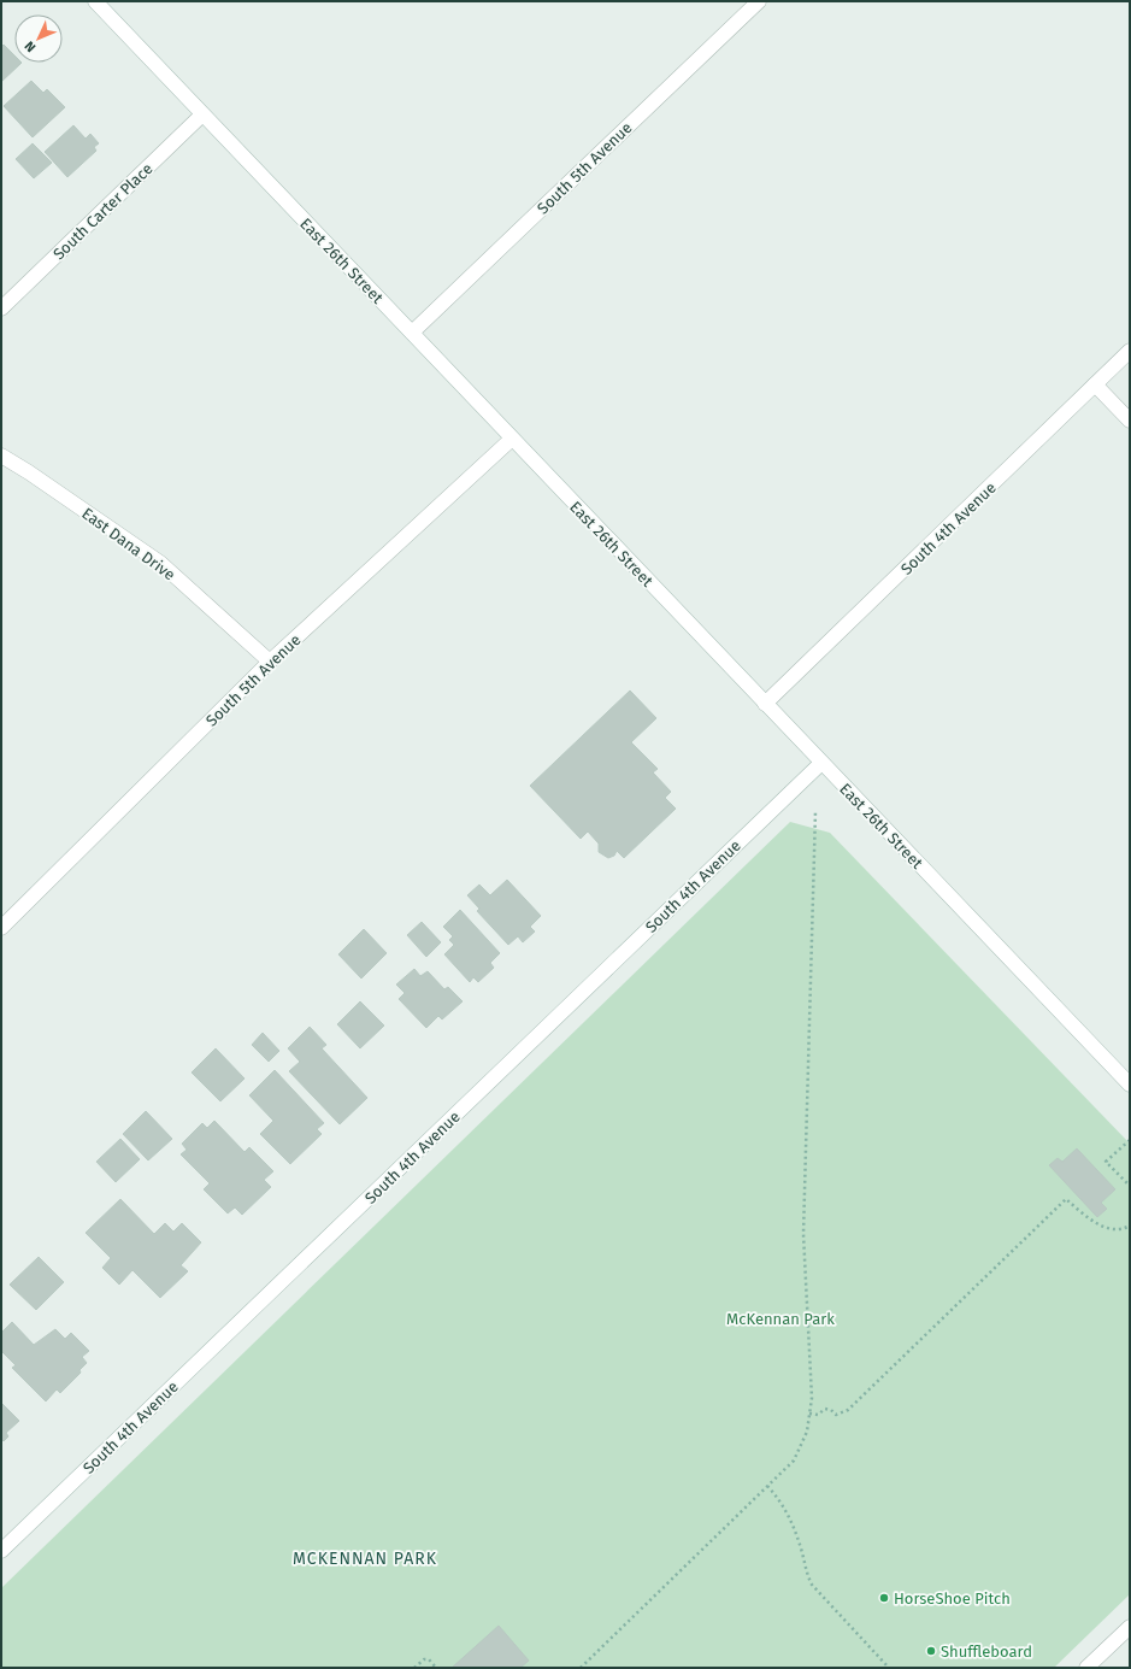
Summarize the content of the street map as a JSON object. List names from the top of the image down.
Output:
{
  "streets": {
    "street": [
      "South 5th Avenue",
      "South Carter Place",
      "East 26th Street",
      "South 4th Avenue",
      "East Dana Drive"
    ]
  },
  "crossings": [
    ["South 5th Avenue", "East 26th Street"],
    ["South 5th Avenue", "East Dana Drive"],
    ["South Carter Place", "East 26th Street"],
    ["East 26th Street", "South 4th Avenue"]
  ],
  "districts": ["MCKENNAN PARK"],
  "parks": ["McKennan Park"],
  "places": ["HorseShoe Pitch", "Shuffleboard"],
  "north": "bottom left"
}
